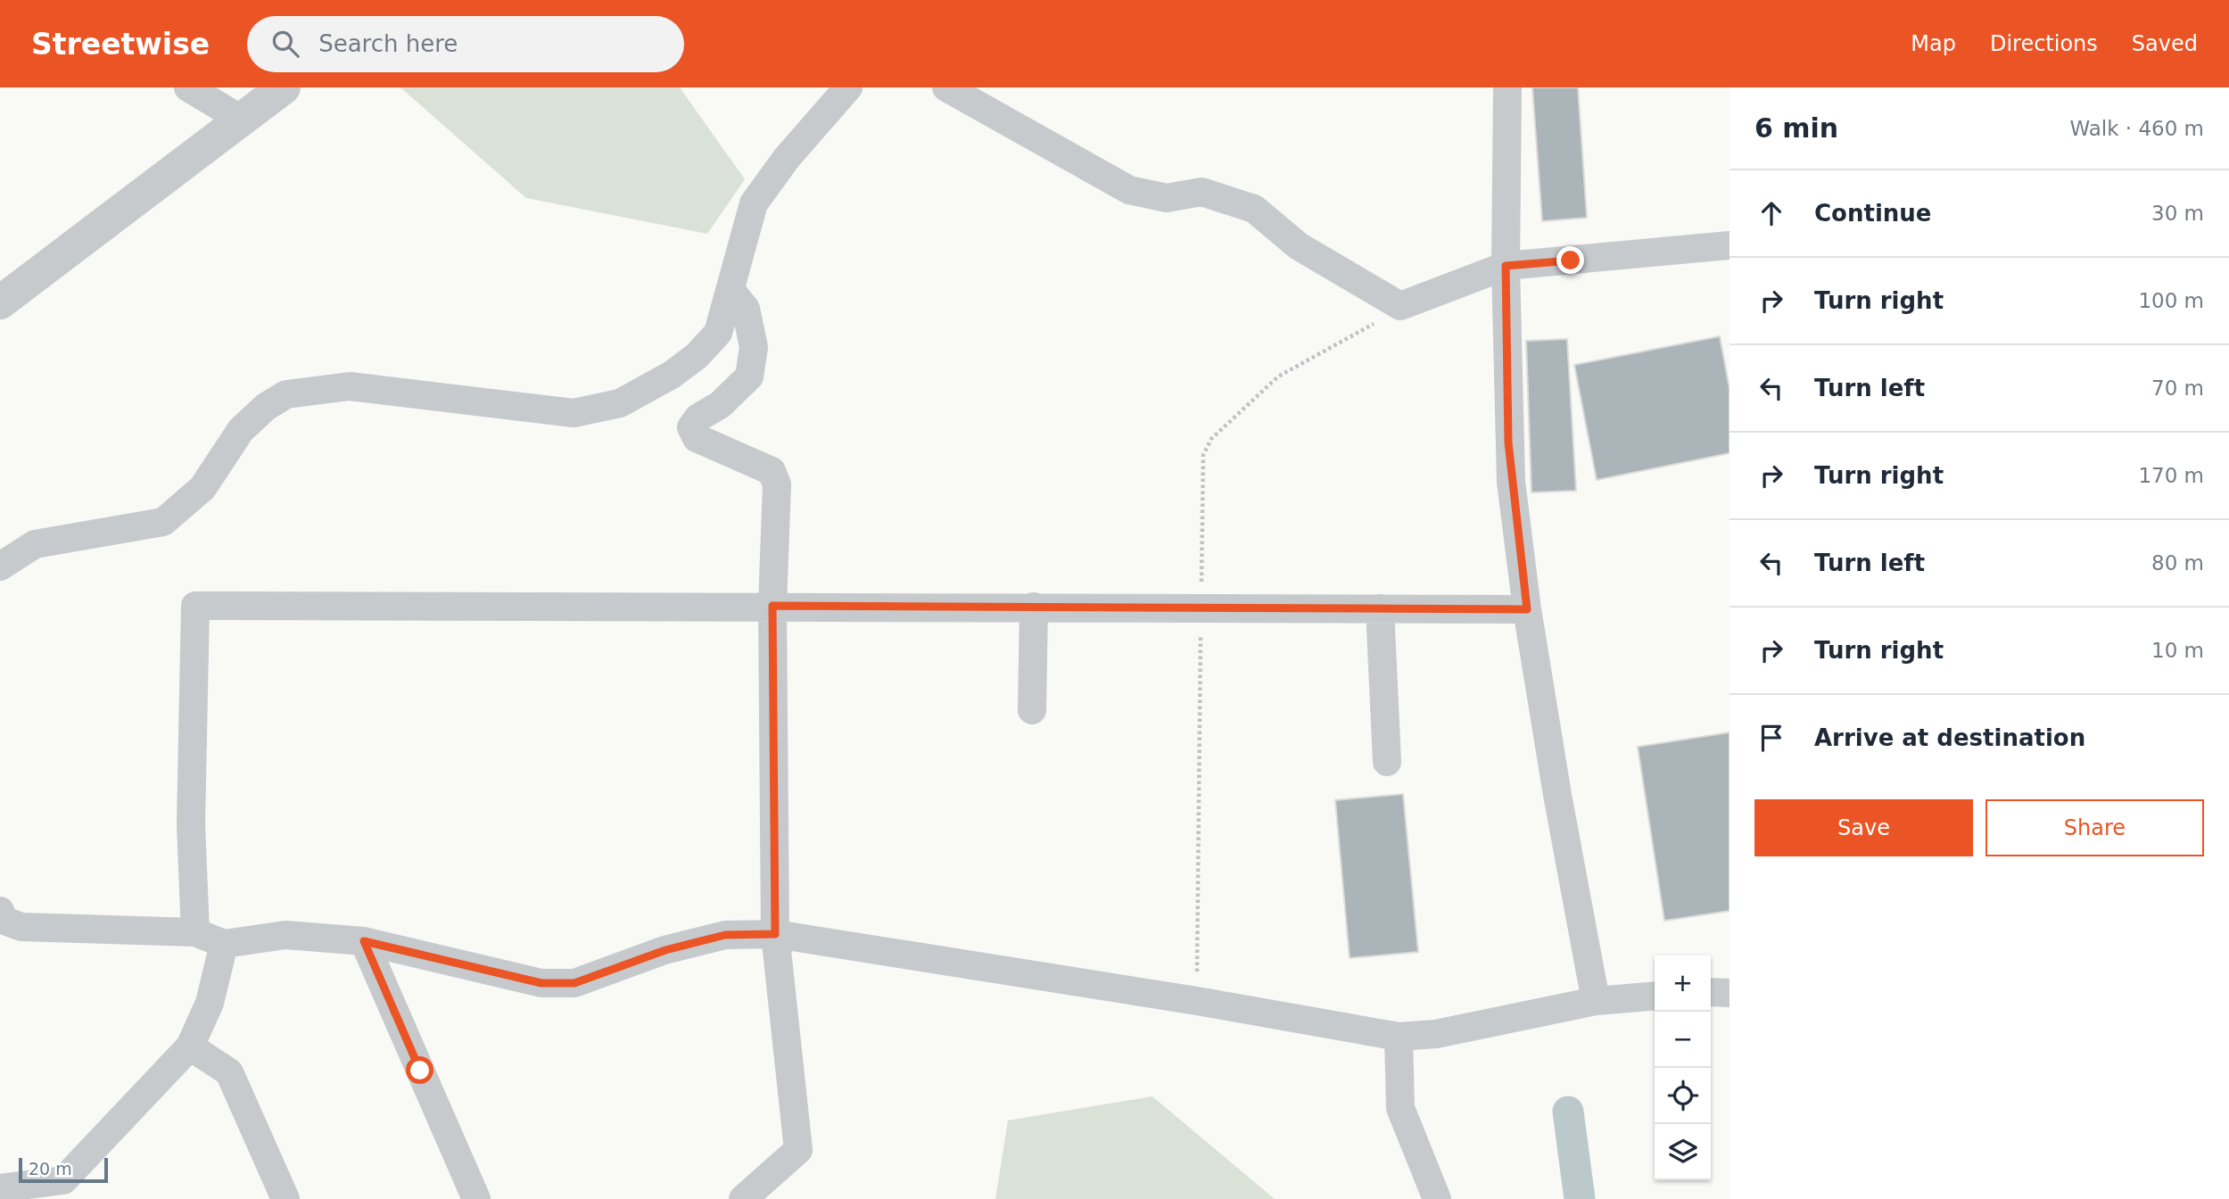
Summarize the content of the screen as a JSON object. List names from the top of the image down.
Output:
{
  "scale_bar": "20 m",
  "page": {
    "header": "Streetwise",
    "search": "Search here",
    "nav": ["Map", "Directions", "Saved"],
    "heading": ["6 min", "Walk · 460 m"],
    "list": [
      ["Continue", "30 m"],
      ["Turn right", "100 m"],
      ["Turn left", "70 m"],
      ["Turn right", "170 m"],
      ["Turn left", "80 m"],
      ["Turn right", "10 m"],
      "Arrive at destination"
    ],
    "buttons": ["Save", "Share"],
    "map_buttons": ["+", "−"],
    "scale": "20 m"
  }
}
